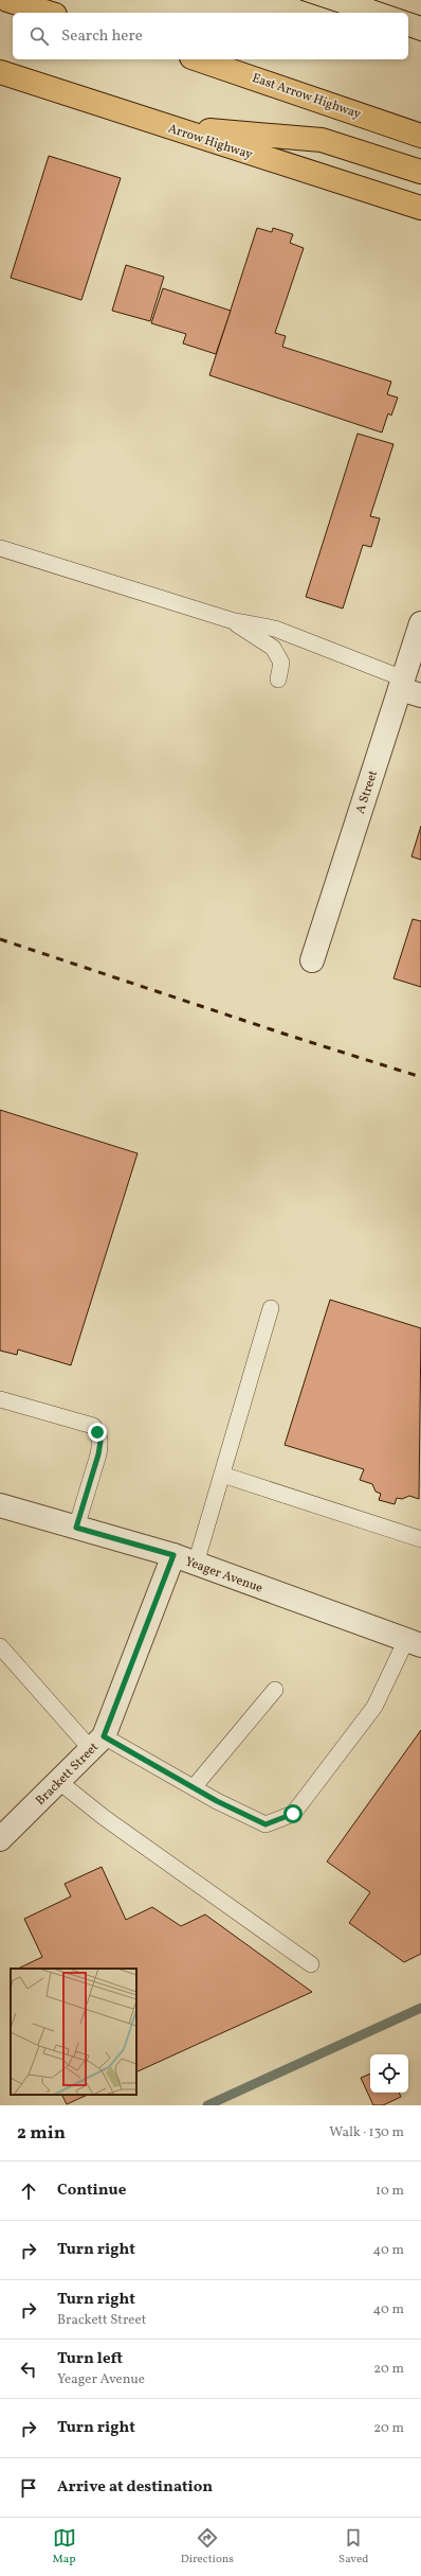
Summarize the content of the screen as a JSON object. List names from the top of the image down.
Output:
{
  "streets": {
    "main road": ["East Arrow Highway", "Arrow Highway"],
    "street": ["A Street", "Yeager Avenue", "Brackett Street"]
  },
  "crossings": [
    ["Yeager Avenue", "Brackett Street"]
  ],
  "page": {
    "search": "Search here",
    "heading": ["2 min", "Walk · 130 m"],
    "list": [
      ["Continue", "10 m"],
      ["Turn right", "40 m"],
      ["Turn right", "Brackett Street", "40 m"],
      ["Turn left", "Yeager Avenue", "20 m"],
      ["Turn right", "20 m"],
      "Arrive at destination"
    ],
    "nav": ["Map", "Directions", "Saved"]
  }
}
